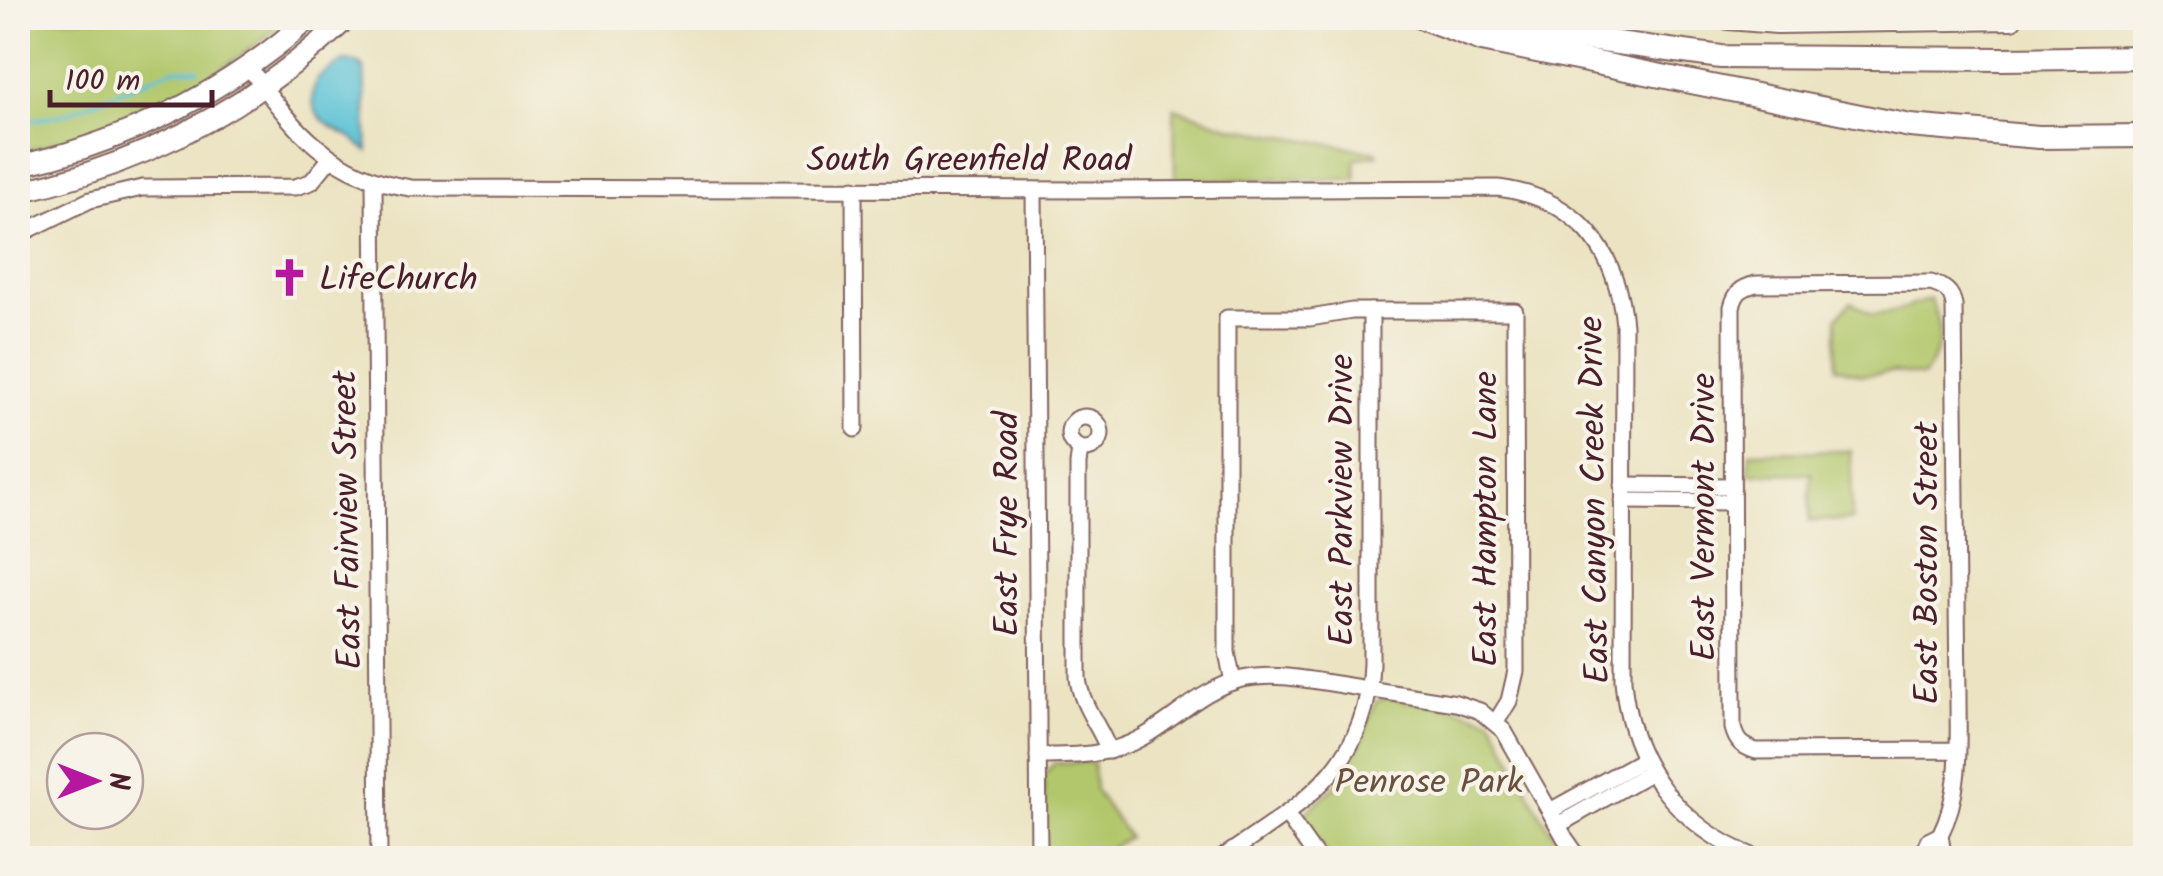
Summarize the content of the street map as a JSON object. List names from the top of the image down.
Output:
{
  "streets": {
    "street": [
      "South Greenfield Road",
      "East Parkview Drive",
      "East Canyon Creek Drive",
      "East Vermont Drive",
      "East Hampton Lane",
      "East Fairview Street",
      "East Frye Road",
      "East Boston Street"
    ]
  },
  "crossings": [
    ["South Greenfield Road", "East Canyon Creek Drive"],
    ["South Greenfield Road", "East Fairview Street"],
    ["South Greenfield Road", "East Frye Road"],
    ["East Parkview Drive", "East Hampton Lane"],
    ["East Vermont Drive", "East Boston Street"]
  ],
  "parks": ["Penrose Park"],
  "places": {
    "church": ["LifeChurch"]
  },
  "scale_bar": "100 m",
  "north": "right"
}
